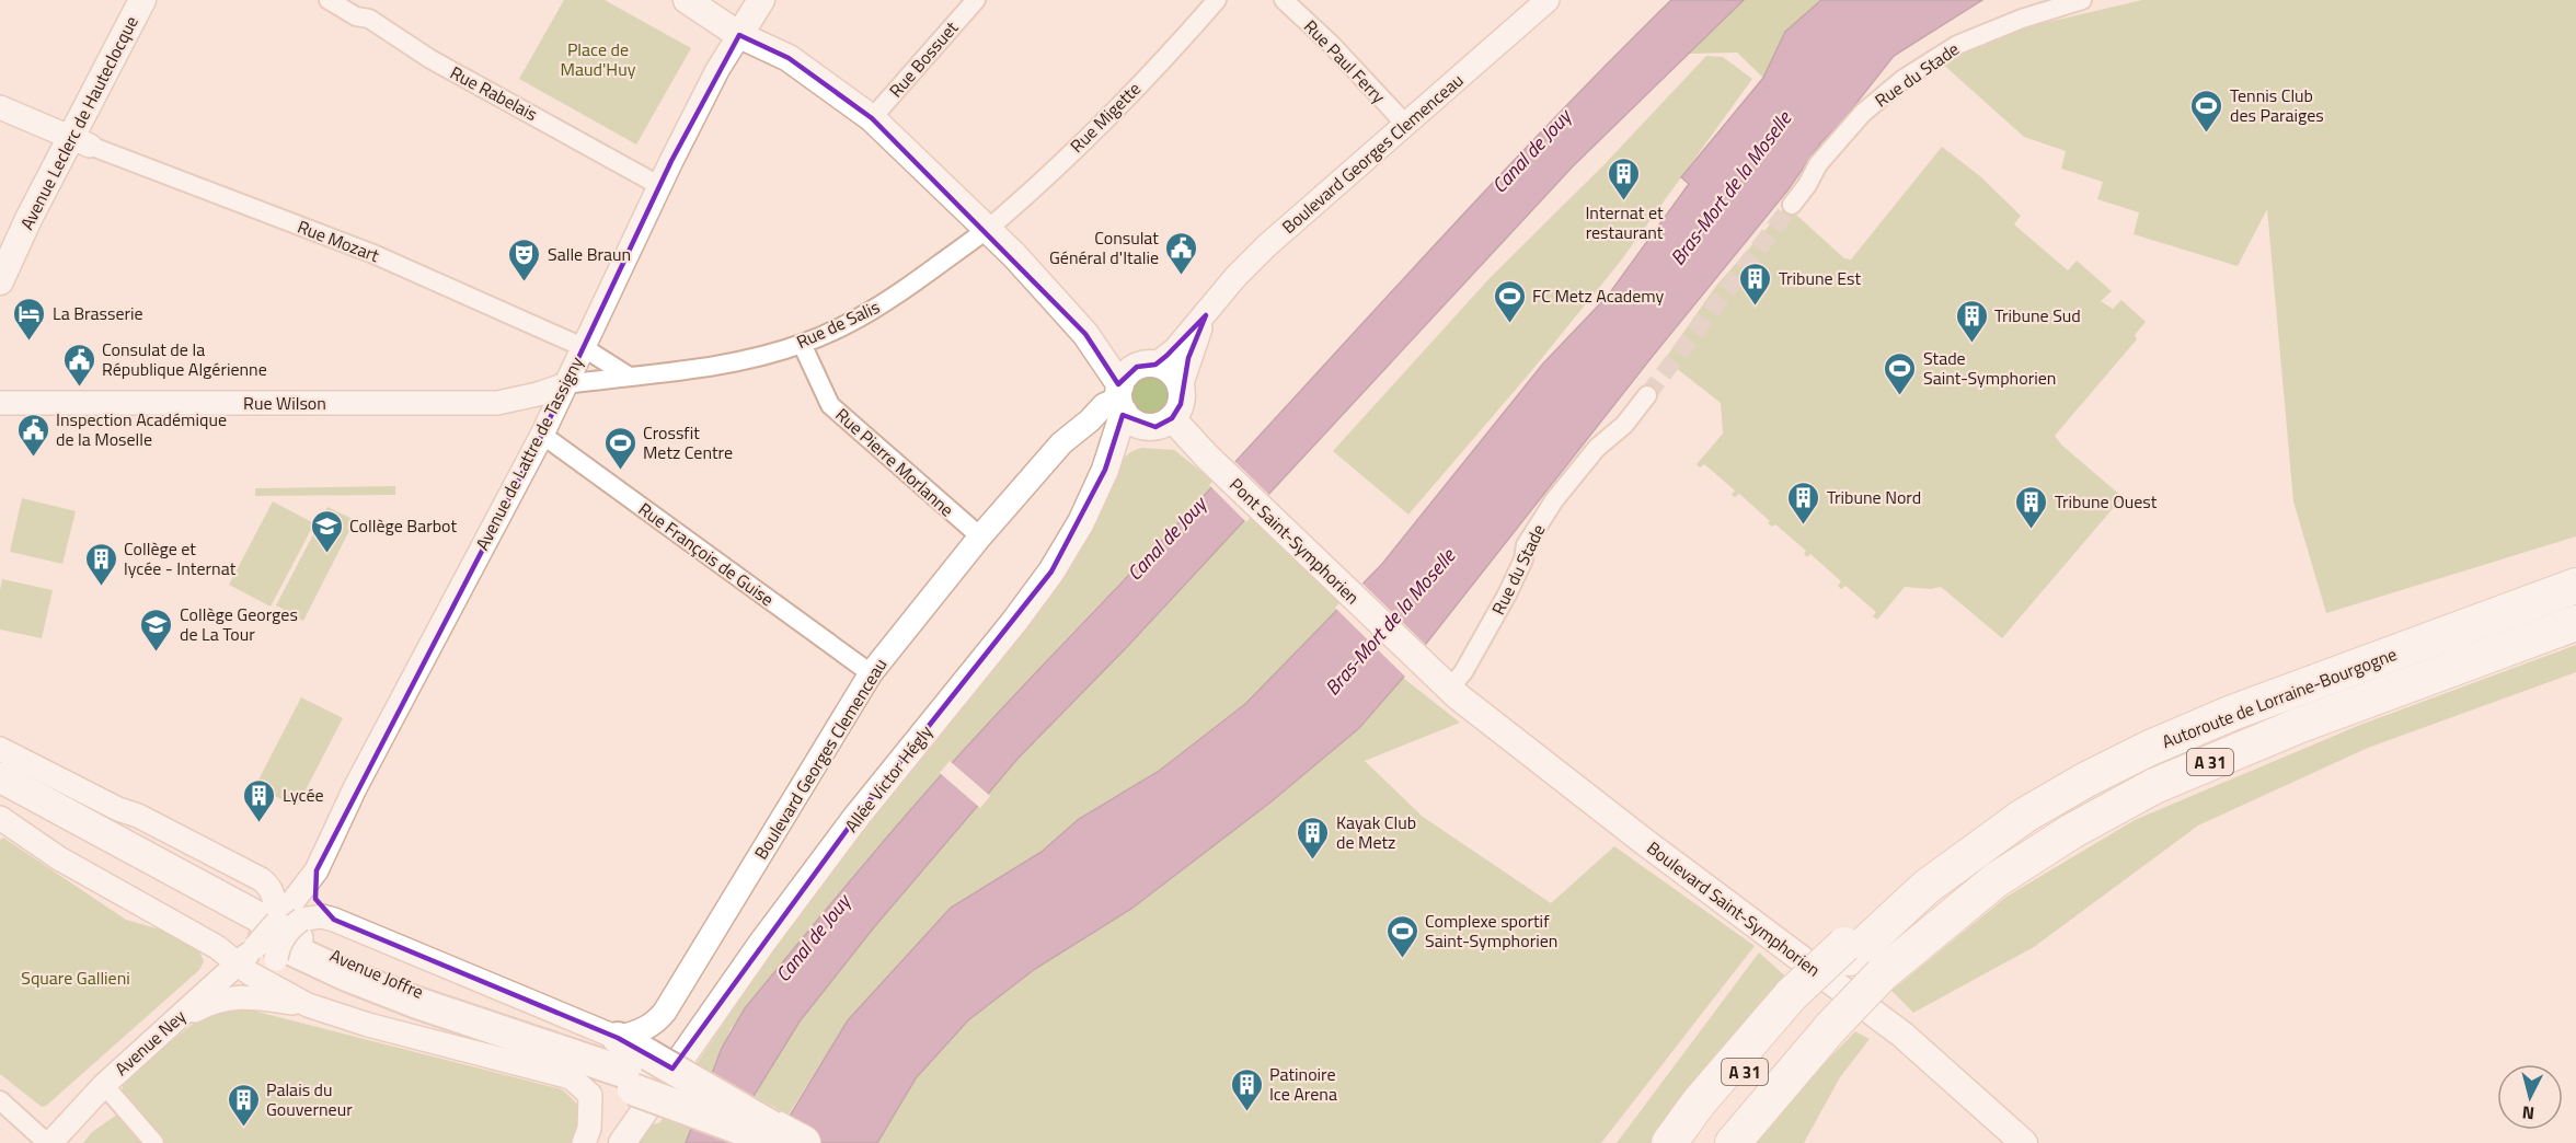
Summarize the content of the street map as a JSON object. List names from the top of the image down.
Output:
{
  "streets": {
    "highway": ["Autoroute de Lorraine-Bourgogne", "A 31", "Avenue Joffre"],
    "main road": [
      "Avenue Leclerc de Hauteclocque",
      "Pont Saint-Symphorien",
      "Allée Victor Hégly",
      "Boulevard Saint-Symphorien"
    ],
    "street": [
      "Rue Bossuet",
      "Rue Paul Ferry",
      "Rue du Stade",
      "Rue Rabelais",
      "Rue Migette",
      "Boulevard Georges Clemenceau",
      "Rue Mozart",
      "Rue de Salis",
      "Rue Wilson",
      "Avenue de Lattre de Tassigny",
      "Rue Pierre Morlanne",
      "Rue François de Guise",
      "Avenue Ney"
    ]
  },
  "crossings": [
    ["Rue Paul Ferry", "Boulevard Georges Clemenceau"],
    ["Rue du Stade", "Pont Saint-Symphorien"],
    ["Rue du Stade", "Boulevard Saint-Symphorien"],
    ["Rue Rabelais", "Avenue de Lattre de Tassigny"],
    ["Rue Migette", "Rue de Salis"],
    ["Avenue Leclerc de Hauteclocque", "Rue Mozart"],
    ["Boulevard Georges Clemenceau", "Rue Pierre Morlanne"],
    ["Boulevard Georges Clemenceau", "Pont Saint-Symphorien"],
    ["Boulevard Georges Clemenceau", "Rue François de Guise"],
    ["Boulevard Georges Clemenceau", "Allée Victor Hégly"],
    ["Boulevard Georges Clemenceau", "Avenue Joffre"],
    ["Rue Mozart", "Avenue de Lattre de Tassigny"],
    ["Rue de Salis", "Rue Wilson"],
    ["Rue de Salis", "Avenue de Lattre de Tassigny"],
    ["Rue de Salis", "Rue Pierre Morlanne"],
    ["Rue Wilson", "Avenue de Lattre de Tassigny"],
    ["Avenue de Lattre de Tassigny", "Rue François de Guise"],
    ["Avenue de Lattre de Tassigny", "Avenue Joffre"],
    ["Avenue de Lattre de Tassigny", "Avenue Ney"],
    ["Pont Saint-Symphorien", "Allée Victor Hégly"],
    ["Pont Saint-Symphorien", "Boulevard Saint-Symphorien"],
    ["Autoroute de Lorraine-Bourgogne", "A 31"],
    ["Allée Victor Hégly", "Avenue Joffre"],
    ["Avenue Joffre", "Avenue Ney"]
  ],
  "water": ["Canal de Jouy", "Bras-Mort de la Moselle"],
  "parks": ["Place de Maud'Huy", "Square Gallieni"],
  "places": {
    "sports": [
      "Tennis Club des Paraiges",
      "FC Metz Academy",
      "Stade Saint-Symphorien",
      "Crossfit Metz Centre",
      "Complexe sportif Saint-Symphorien"
    ],
    "building": [
      "Internat et restaurant",
      "Tribune Est",
      "Tribune Sud",
      "Tribune Nord",
      "Tribune Ouest",
      "Collège et lycée - Internat",
      "Lycée",
      "Kayak Club de Metz",
      "Patinoire Ice Arena",
      "Palais du Gouverneur"
    ],
    "public building": ["Consulat Général d'Italie", "Consulat de la République Algérienne", "Inspection Académique de la Moselle"],
    "theatre": ["Salle Braun"],
    "hotel": ["La Brasserie"],
    "school or university": ["Collège Barbot", "Collège Georges de La Tour"]
  },
  "north": "bottom"
}
